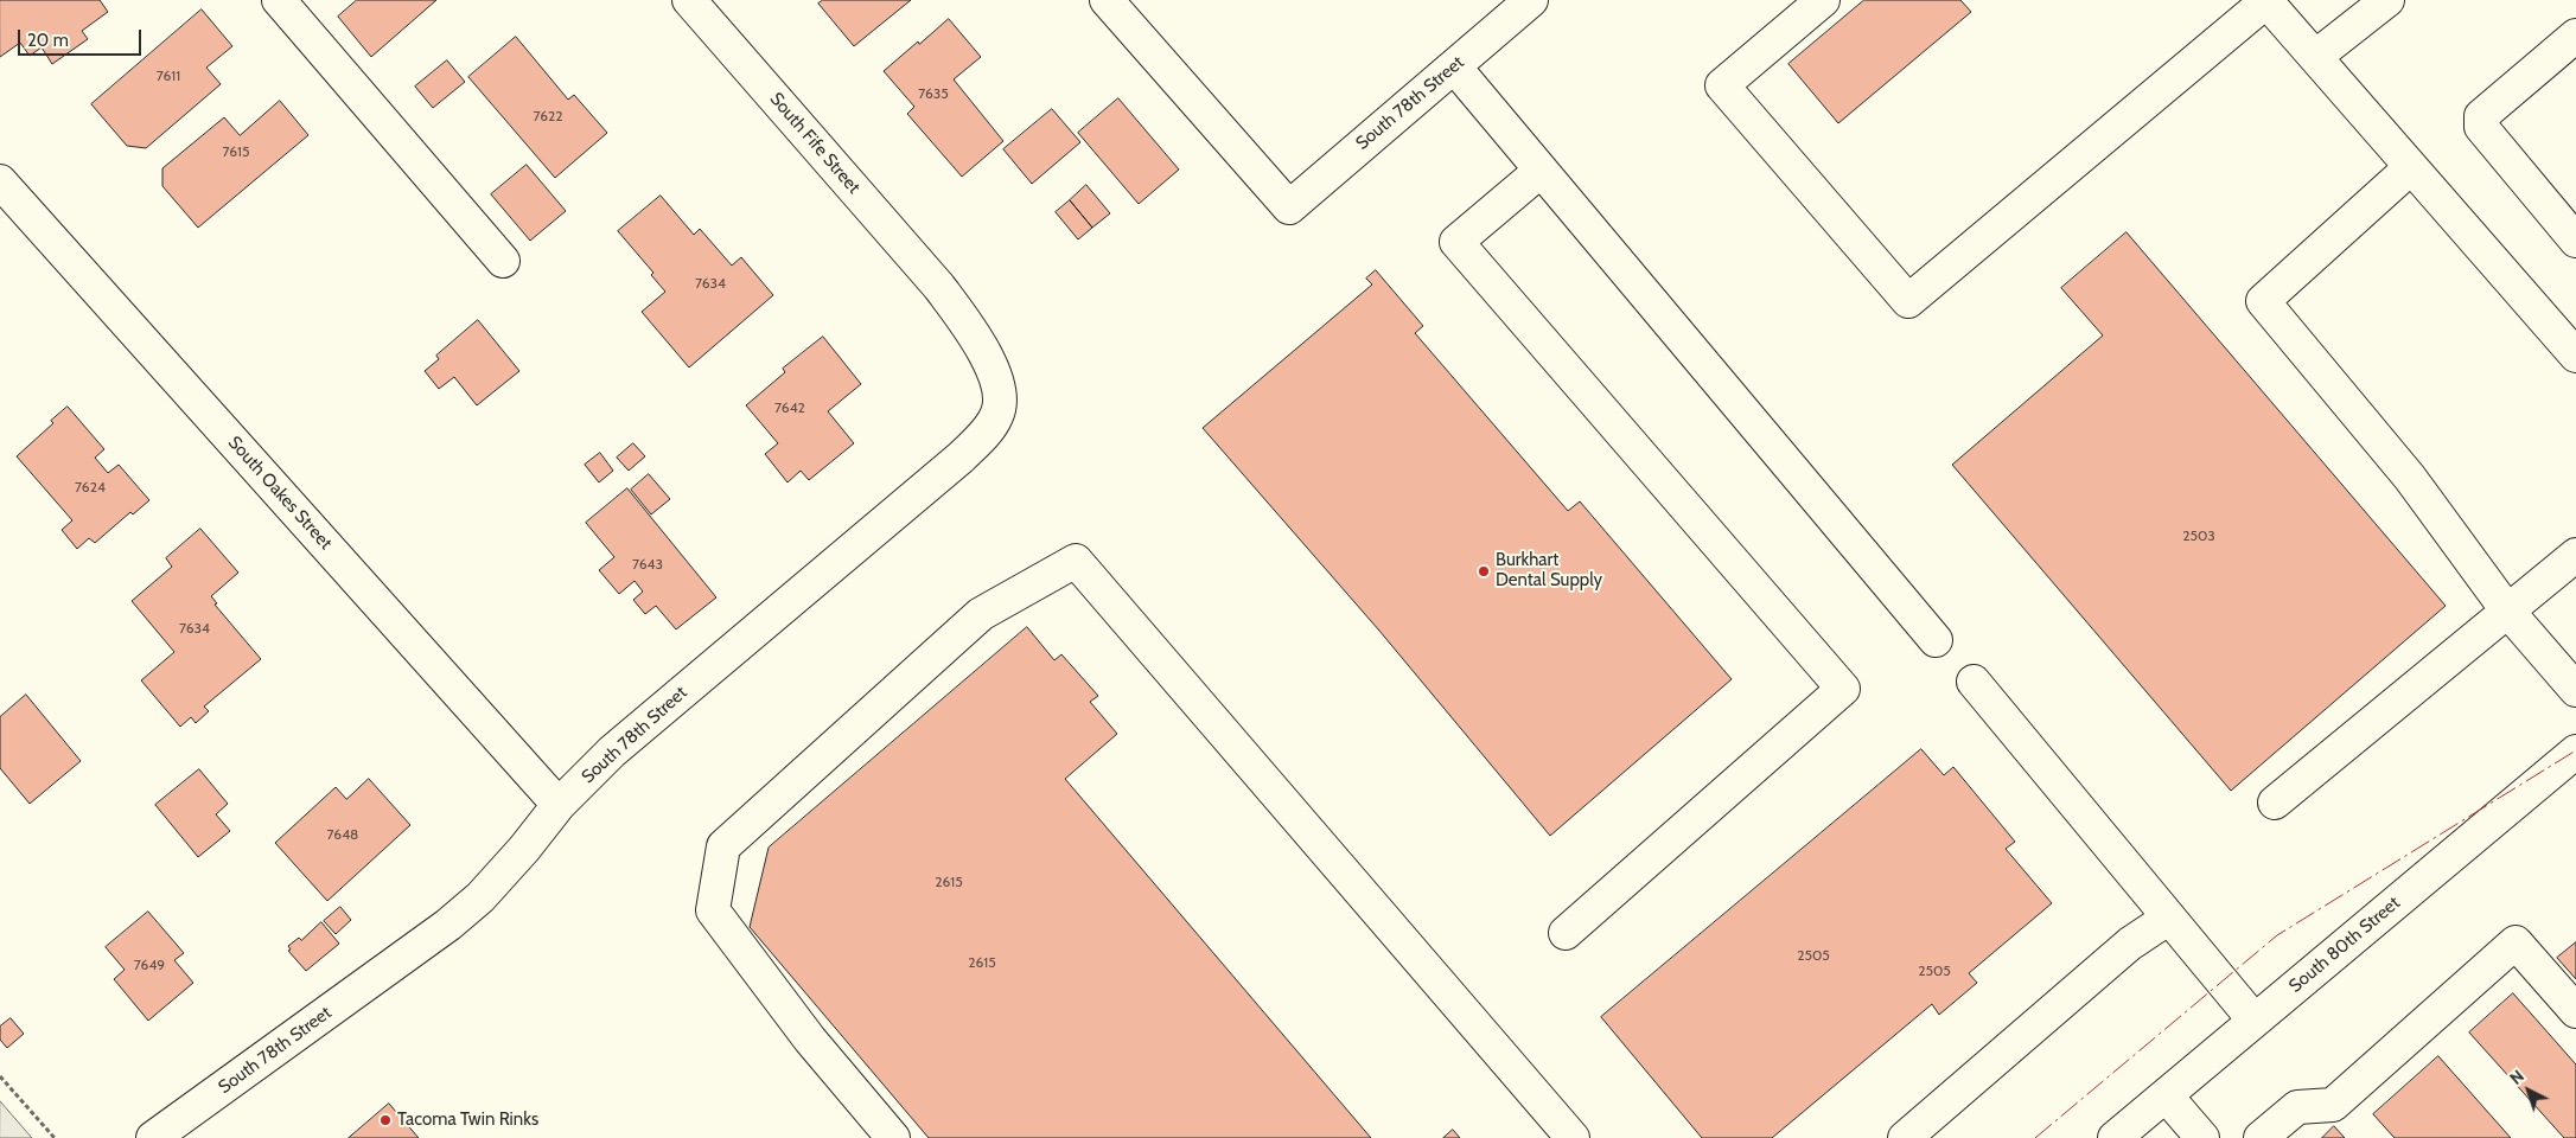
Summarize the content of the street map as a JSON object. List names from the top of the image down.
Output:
{
  "streets": {
    "street": [
      "South 78th Street",
      "South Fife Street",
      "South Oakes Street",
      "South 80th Street"
    ]
  },
  "crossings": [
    ["South 78th Street", "South Fife Street"],
    ["South 78th Street", "South Oakes Street"]
  ],
  "places": ["Burkhart Dental Supply", "Tacoma Twin Rinks"],
  "house_numbers": [
    "7611",
    "7635",
    "7622",
    "7615",
    "7634",
    "7642",
    "7624",
    "2503",
    "7643",
    "7634",
    "7648",
    "2615",
    "2505",
    "2615",
    "7649",
    "2505"
  ],
  "scale_bar": "20 m",
  "north": "top left"
}
